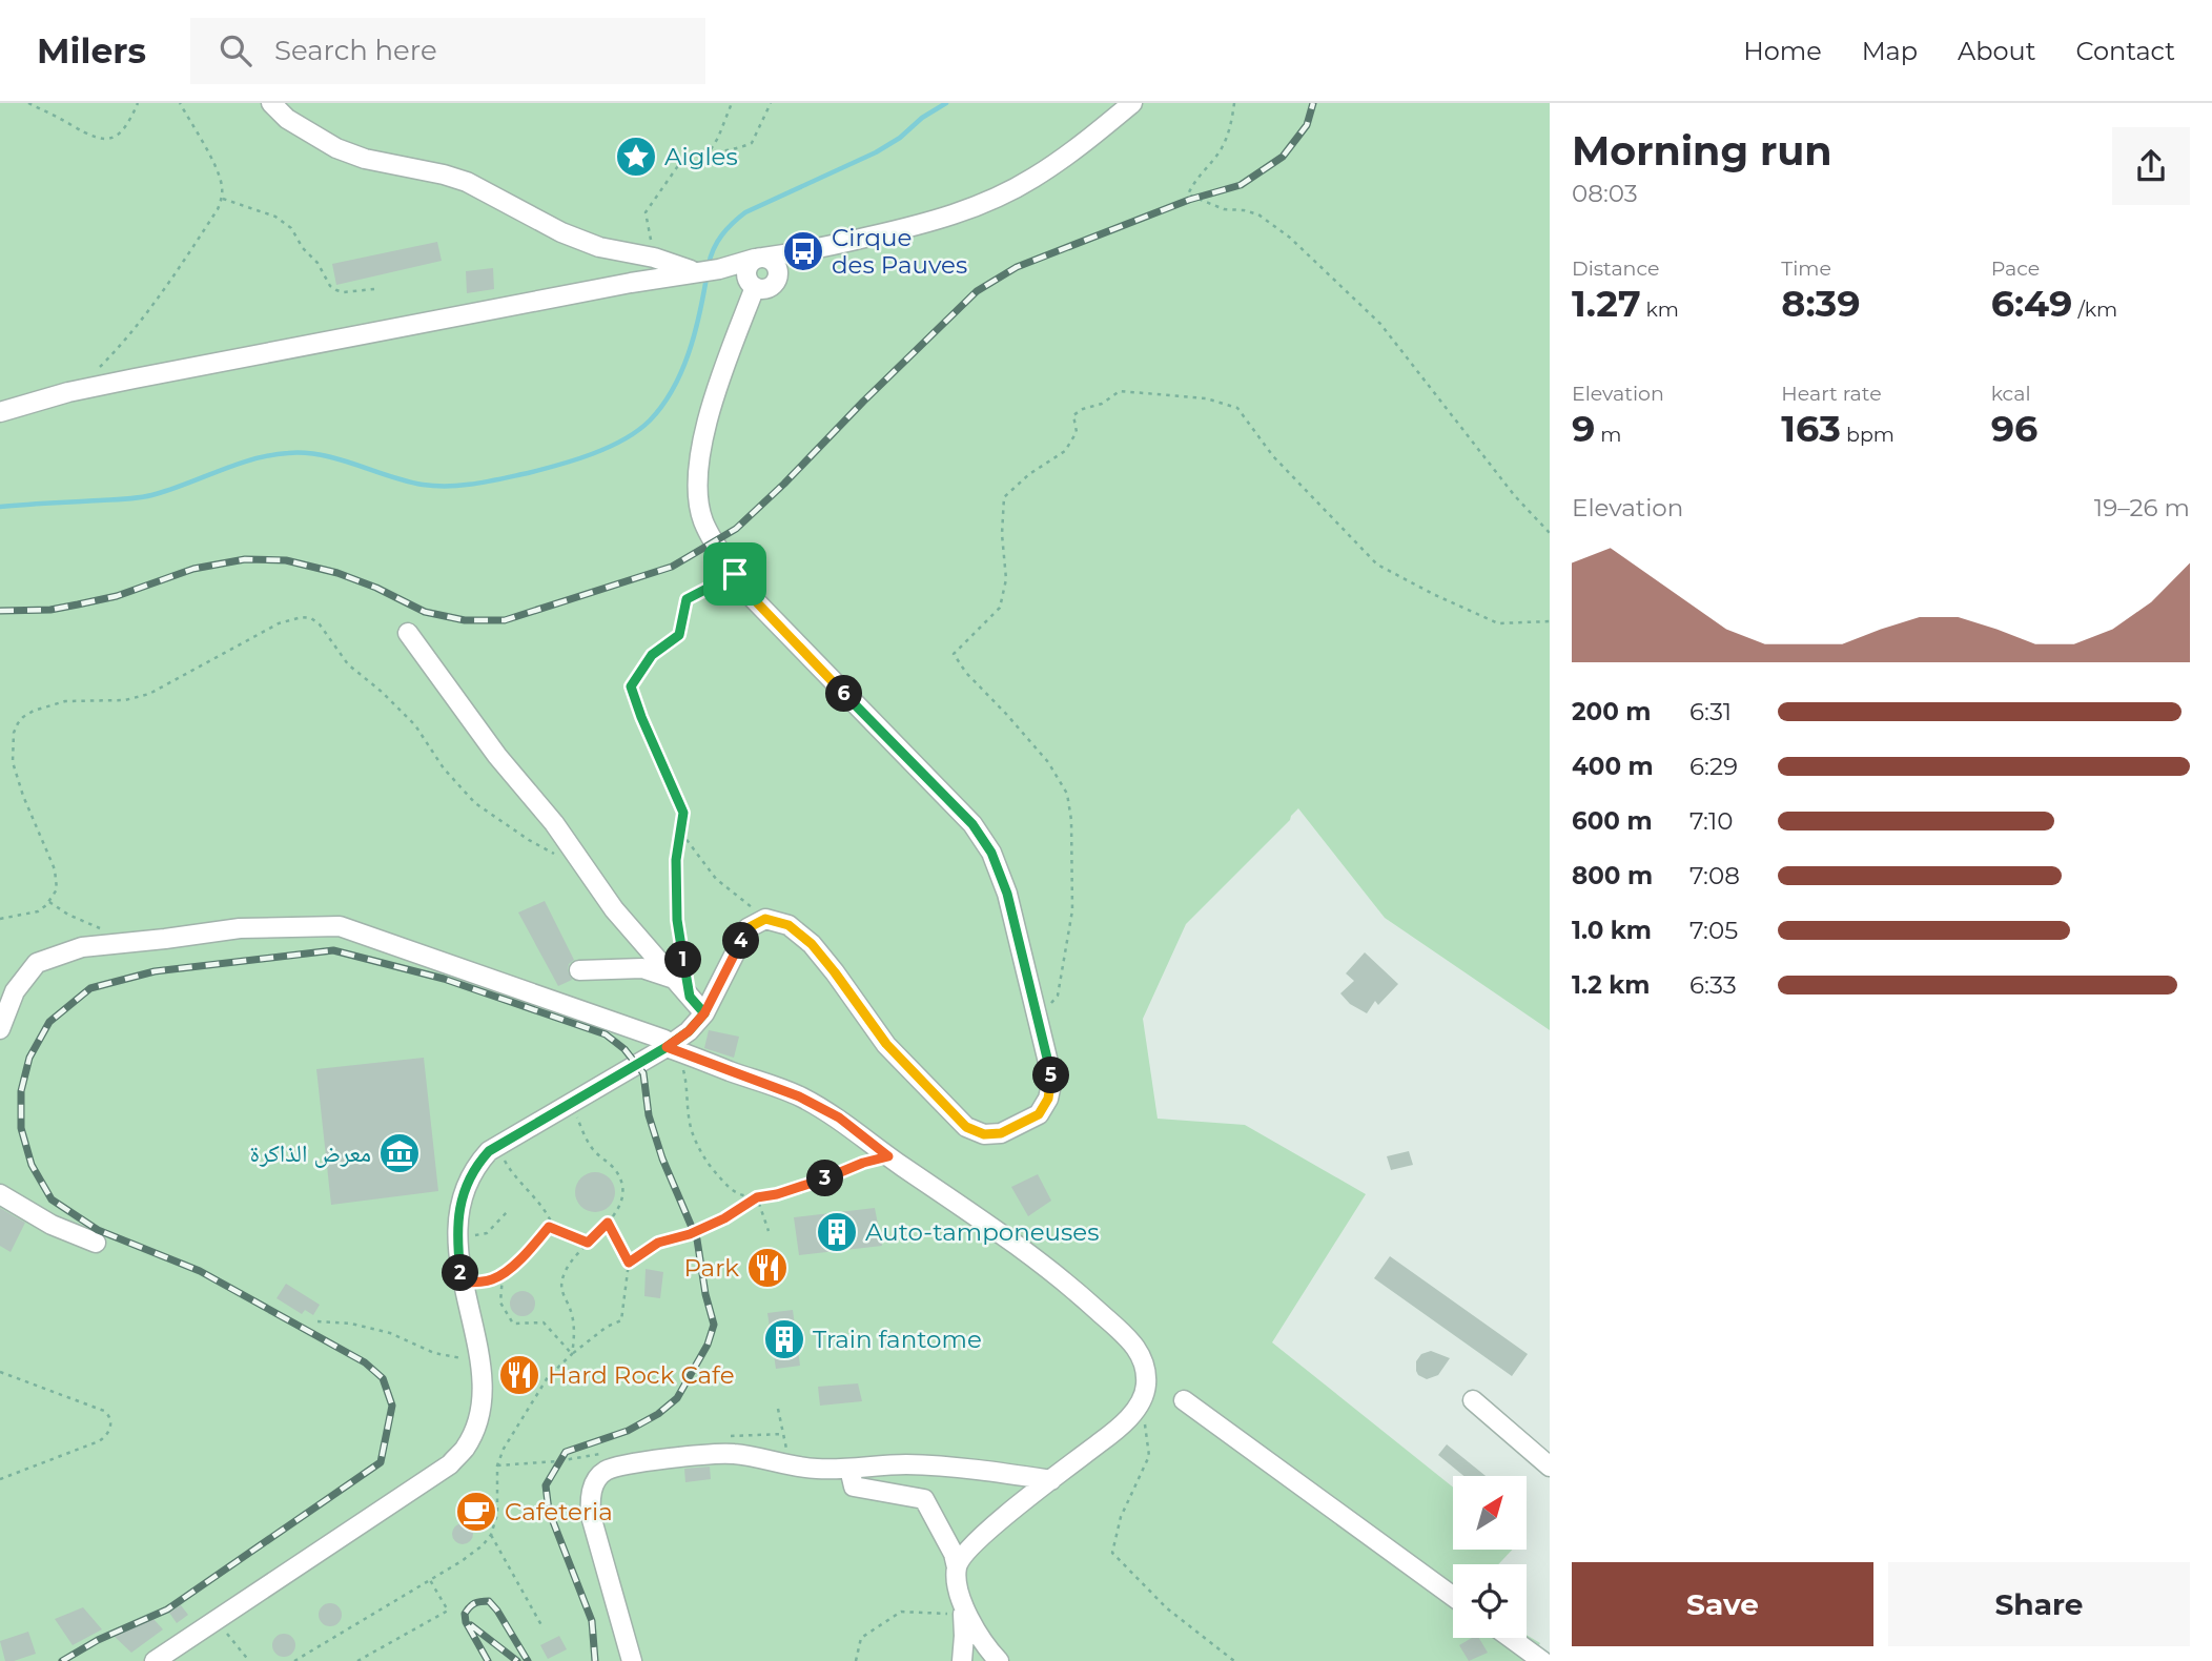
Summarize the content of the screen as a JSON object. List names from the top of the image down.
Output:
{
  "places": {
    "place": ["Aigles"],
    "bus stop": ["Cirque des Pauves"],
    "museum": ["معرض الذاكرة"],
    "building": ["Auto-tamponeuses", "Train fantome"],
    "restaurant": ["Park", "Hard Rock Cafe"],
    "cafe": ["Cafeteria"]
  },
  "north": "top right",
  "page": {
    "header": "Milers",
    "search": "Search here",
    "nav": [
      "Home",
      "Map",
      "About",
      "Contact"
    ],
    "heading": ["Morning run", "08:03"],
    "stats": [
      ["Distance", "1.27 km"],
      ["Time", "8:39"],
      ["Pace", "6:49 /km"],
      ["Elevation", "9 m"],
      ["Heart rate", "163 bpm"],
      ["kcal", "96"]
    ],
    "chart": ["Elevation", "19–26 m"],
    "pins": [
      "6",
      "4",
      "1",
      "5",
      "3",
      "2"
    ],
    "list": [
      {
        "name": "200 m",
        "note": "6:31"
      },
      {
        "name": "400 m",
        "note": "6:29"
      },
      {
        "name": "600 m",
        "note": "7:10"
      },
      {
        "name": "800 m",
        "note": "7:08"
      },
      {
        "name": "1.0 km",
        "note": "7:05"
      },
      {
        "name": "1.2 km",
        "note": "6:33"
      }
    ],
    "buttons": ["Save", "Share"]
  }
}
